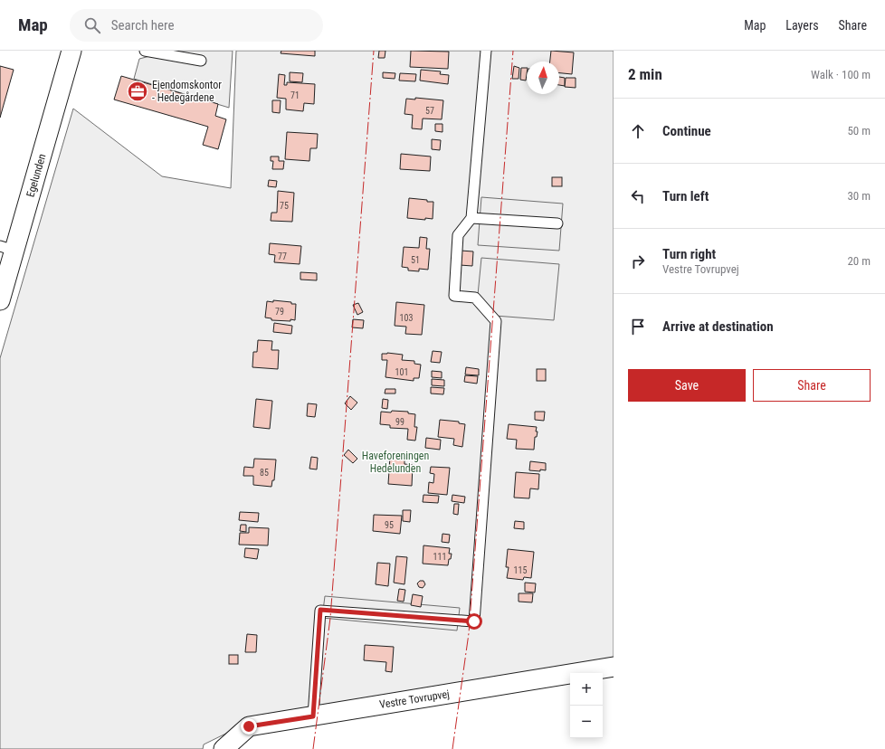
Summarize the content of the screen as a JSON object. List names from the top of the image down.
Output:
{
  "streets": {
    "street": ["Egelunden", "Vestre Tovrupvej"]
  },
  "parks": ["Haveforeningen Hedelunden"],
  "places": {
    "office": ["Ejendomskontor - Hedegårdene"]
  },
  "house_numbers": [
    "71",
    "57",
    "75",
    "77",
    "51",
    "79",
    "103",
    "101",
    "99",
    "85",
    "95",
    "111",
    "115"
  ],
  "north": "top",
  "page": {
    "header": "Map",
    "search": "Search here",
    "nav": ["Map", "Layers", "Share"],
    "heading": ["2 min", "Walk · 100 m"],
    "list": [
      ["Continue", "50 m"],
      ["Turn left", "30 m"],
      ["Turn right", "Vestre Tovrupvej", "20 m"],
      "Arrive at destination"
    ],
    "buttons": ["Save", "Share"],
    "map_buttons": ["+", "−"]
  }
}
